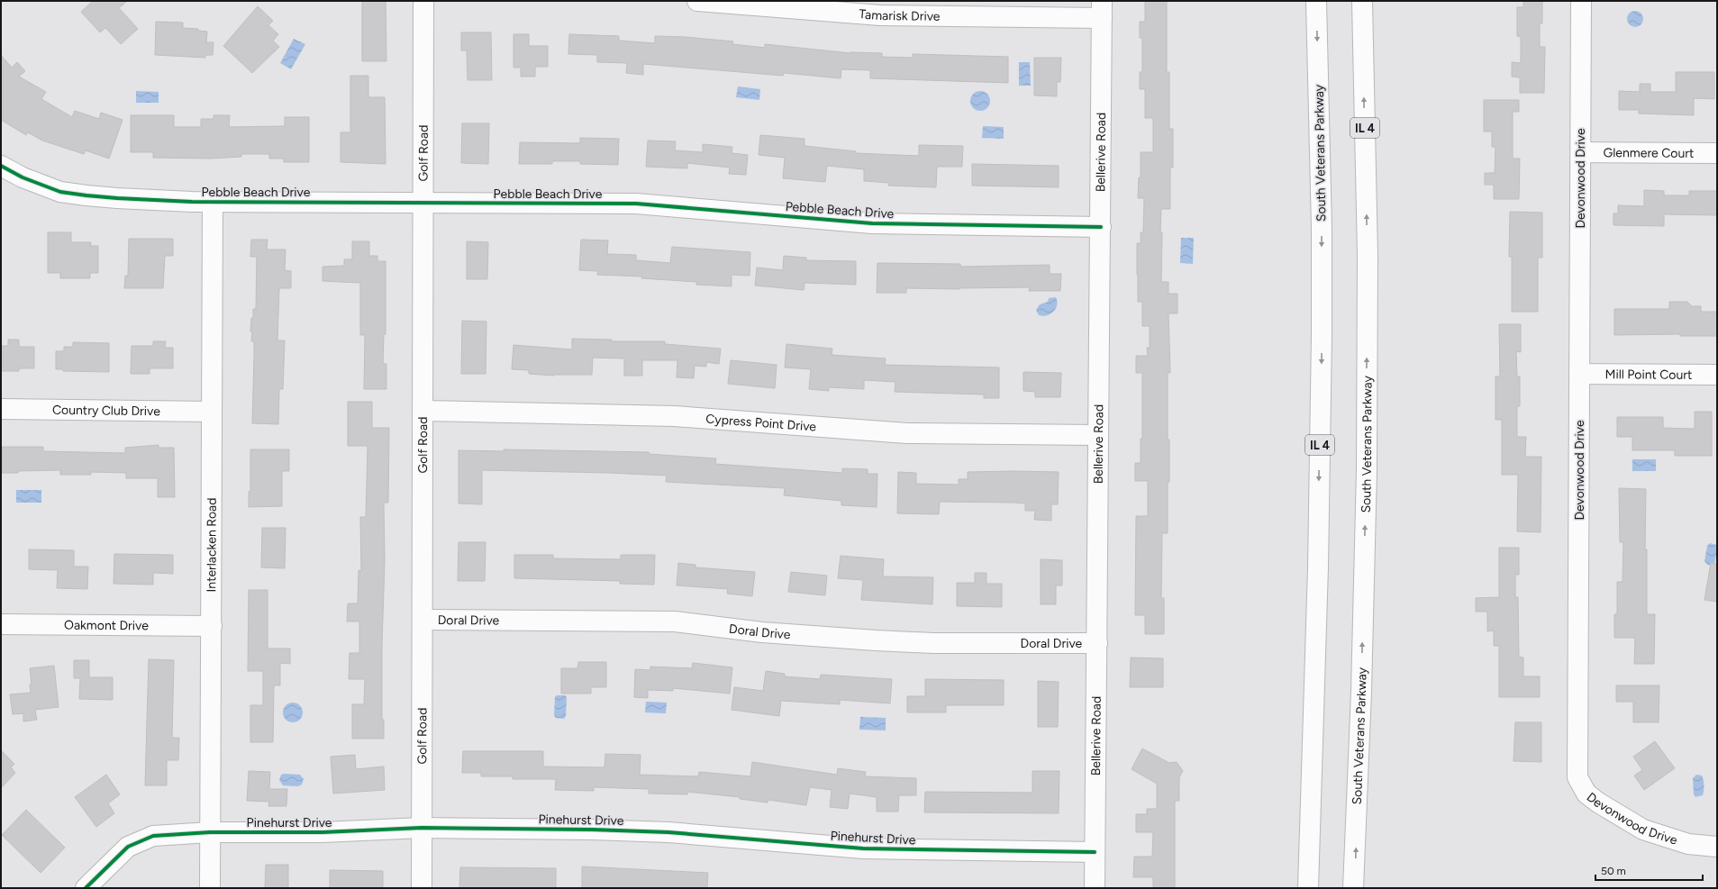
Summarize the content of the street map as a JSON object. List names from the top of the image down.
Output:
{
  "streets": {
    "main road": [
      "Tamarisk Drive",
      "IL 4",
      "Glenmere Court",
      "Golf Road",
      "Bellerive Road",
      "South Veterans Parkway",
      "Devonwood Drive",
      "Pebble Beach Drive",
      "Mill Point Court",
      "Country Club Drive",
      "Cypress Point Drive",
      "Interlacken Road",
      "Doral Drive",
      "Oakmont Drive",
      "Pinehurst Drive"
    ]
  },
  "crossings": [
    ["Tamarisk Drive", "Bellerive Road"],
    ["Glenmere Court", "Devonwood Drive"],
    ["Golf Road", "Pebble Beach Drive"],
    ["Golf Road", "Cypress Point Drive"],
    ["Golf Road", "Doral Drive"],
    ["Golf Road", "Pinehurst Drive"],
    ["Bellerive Road", "Pebble Beach Drive"],
    ["Bellerive Road", "Cypress Point Drive"],
    ["Bellerive Road", "Doral Drive"],
    ["Bellerive Road", "Pinehurst Drive"],
    ["Devonwood Drive", "Mill Point Court"],
    ["Pebble Beach Drive", "Interlacken Road"],
    ["Country Club Drive", "Interlacken Road"],
    ["Interlacken Road", "Oakmont Drive"],
    ["Interlacken Road", "Pinehurst Drive"]
  ],
  "scale_bar": "50 m"
}
